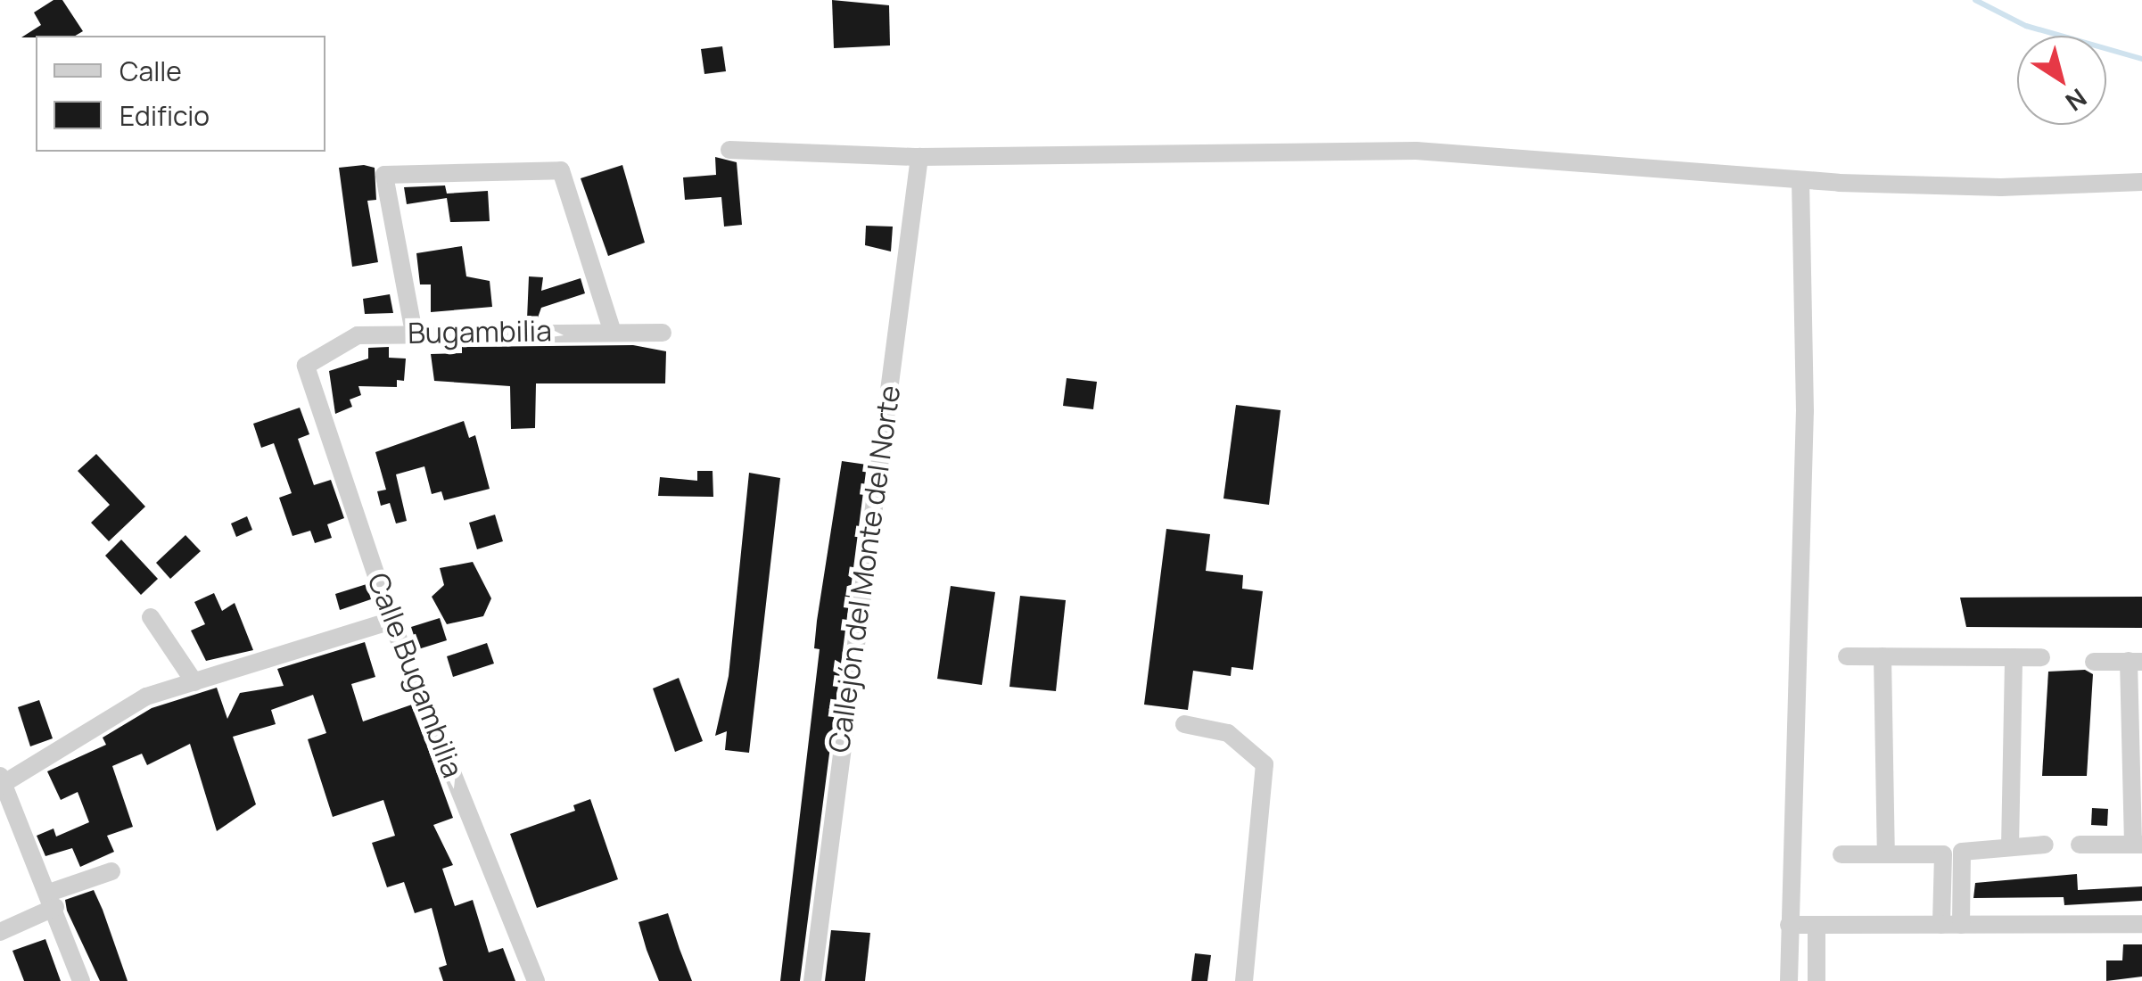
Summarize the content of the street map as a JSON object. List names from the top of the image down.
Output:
{
  "streets": {
    "street": ["Bugambilia", "Callejón del Monte del Norte", "Calle Bugambilia"]
  },
  "crossings": [
    ["Bugambilia", "Calle Bugambilia"]
  ],
  "legend": ["Calle", "Edificio"],
  "north": "bottom right"
}
